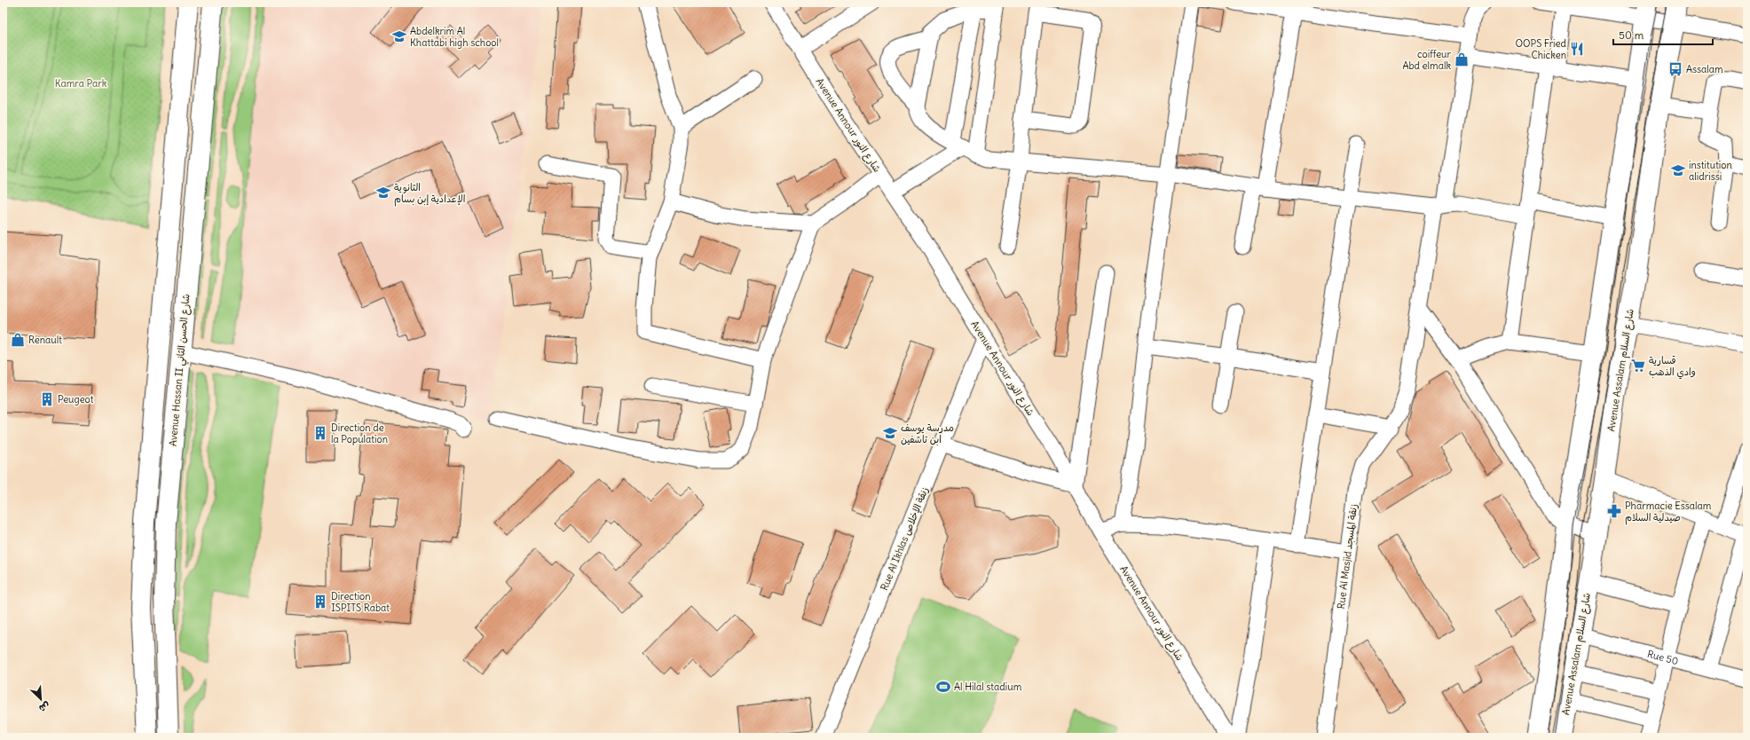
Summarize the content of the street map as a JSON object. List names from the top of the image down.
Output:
{
  "streets": {
    "main road": ["Avenue Hassan II شارع الحسن الثاني", "Avenue Assalam شارع السلام"],
    "street": [
      "Avenue Annour شارع النور",
      "Rue Al Ikhlas زنقة الإخلاص",
      "Rue Al Masjid زنقة المسجد",
      "Rue 50"
    ]
  },
  "crossings": [
    ["Avenue Annour شارع النور", "Rue Al Ikhlas زنقة الإخلاص"],
    ["Avenue Assalam شارع السلام", "Rue 50"]
  ],
  "parks": ["Kamra Park"],
  "places": {
    "school or university": [
      "Abdelkrim Al Khattabi high school",
      "institution alidrissi",
      "الثانوية الإعدادية إبن بسام",
      "مدرسة يوسف ابن تاشفين"
    ],
    "restaurant": ["OOPS Fried Chicken"],
    "shop": ["coiffeur Abd elmalk", "Renault"],
    "bus stop": ["Assalam"],
    "supermarket": ["قسارية وادي الذهب"],
    "building": ["Peugeot", "Direction de la Population", "Direction ISPITS Rabat"],
    "pharmacy": ["Pharmacie Essalam صيدلية السلام"],
    "sports": ["Al Hilal stadium"]
  },
  "scale_bar": "50 m",
  "north": "bottom right"
}
